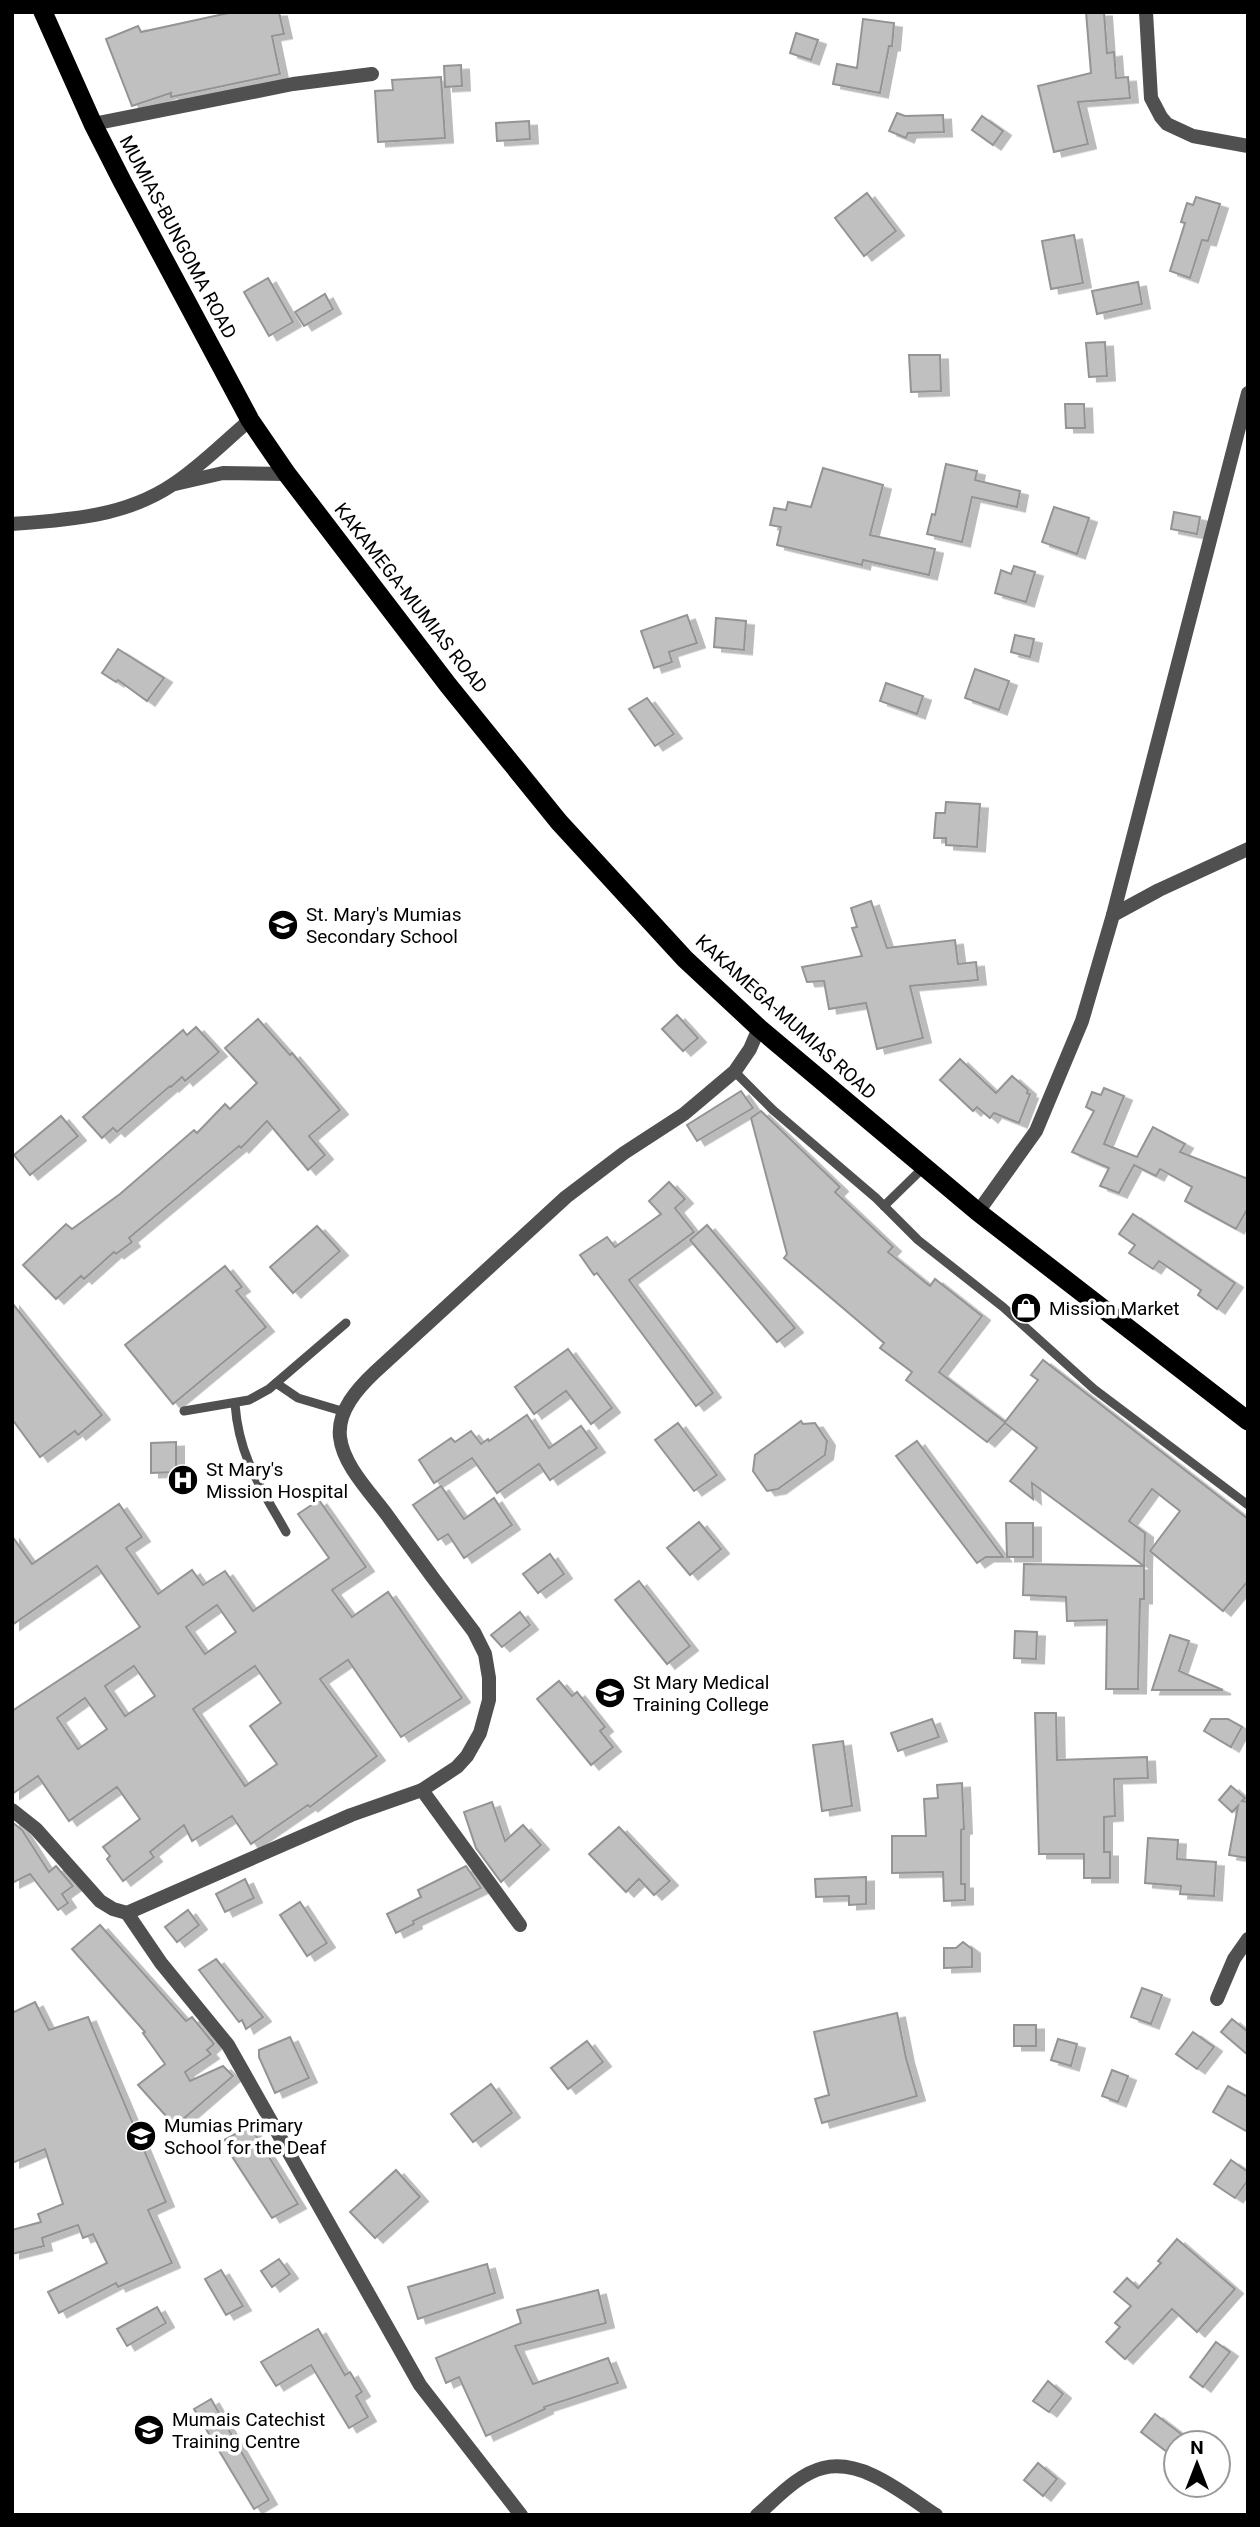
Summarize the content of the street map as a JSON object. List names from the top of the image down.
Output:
{
  "streets": {
    "highway": ["MUMIAS-BUNGOMA ROAD", "KAKAMEGA-MUMIAS ROAD"]
  },
  "crossings": [
    ["MUMIAS-BUNGOMA ROAD", "KAKAMEGA-MUMIAS ROAD"]
  ],
  "places": {
    "school or university": [
      "St. Mary's Mumias Secondary School",
      "St Mary Medical Training College",
      "Mumias Primary School for the Deaf",
      "Mumais Catechist Training Centre"
    ],
    "shop": ["Mission Market"],
    "hospital": ["St Mary's Mission Hospital"]
  },
  "north": "top"
}
